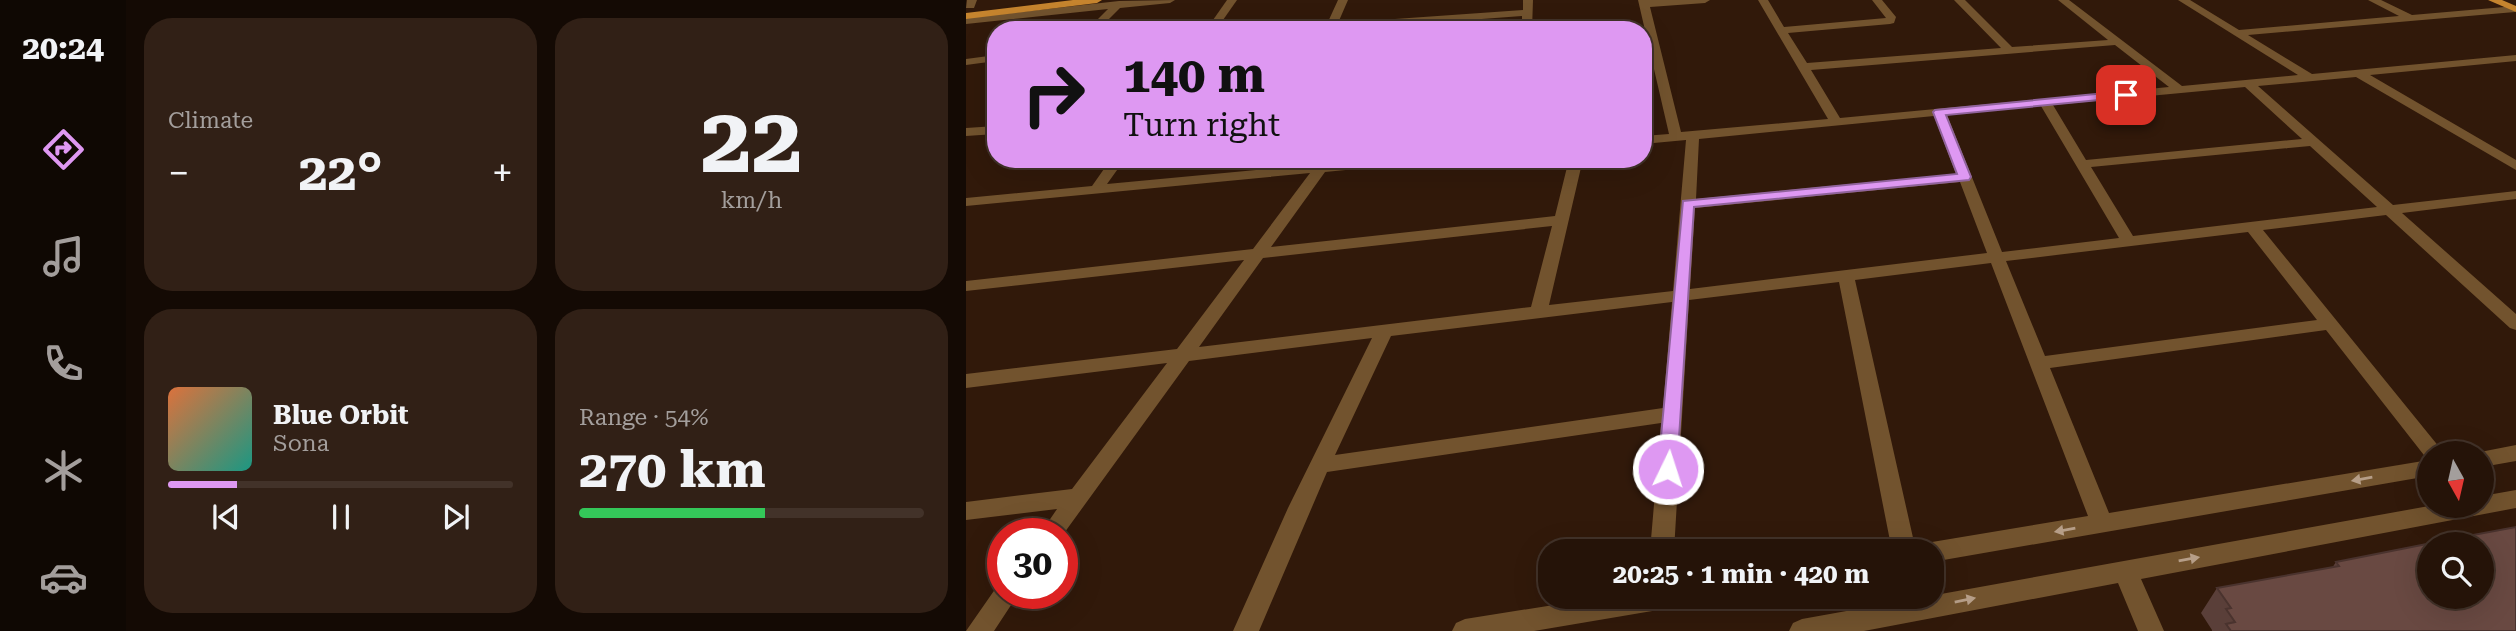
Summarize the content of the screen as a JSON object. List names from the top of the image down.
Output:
{
  "north": "bottom",
  "page": {
    "tabs": "20:24",
    "tile": [
      "Climate",
      ["22", "km/h"],
      ["Range · 54%", "270 km"]
    ],
    "turn": ["140 m", "Turn right"],
    "heat": ["−", "22°", "+"],
    "song": ["Blue Orbit", "Sona"],
    "limit": "30",
    "trip": "20:25 · 1 min · 420 m"
  }
}
